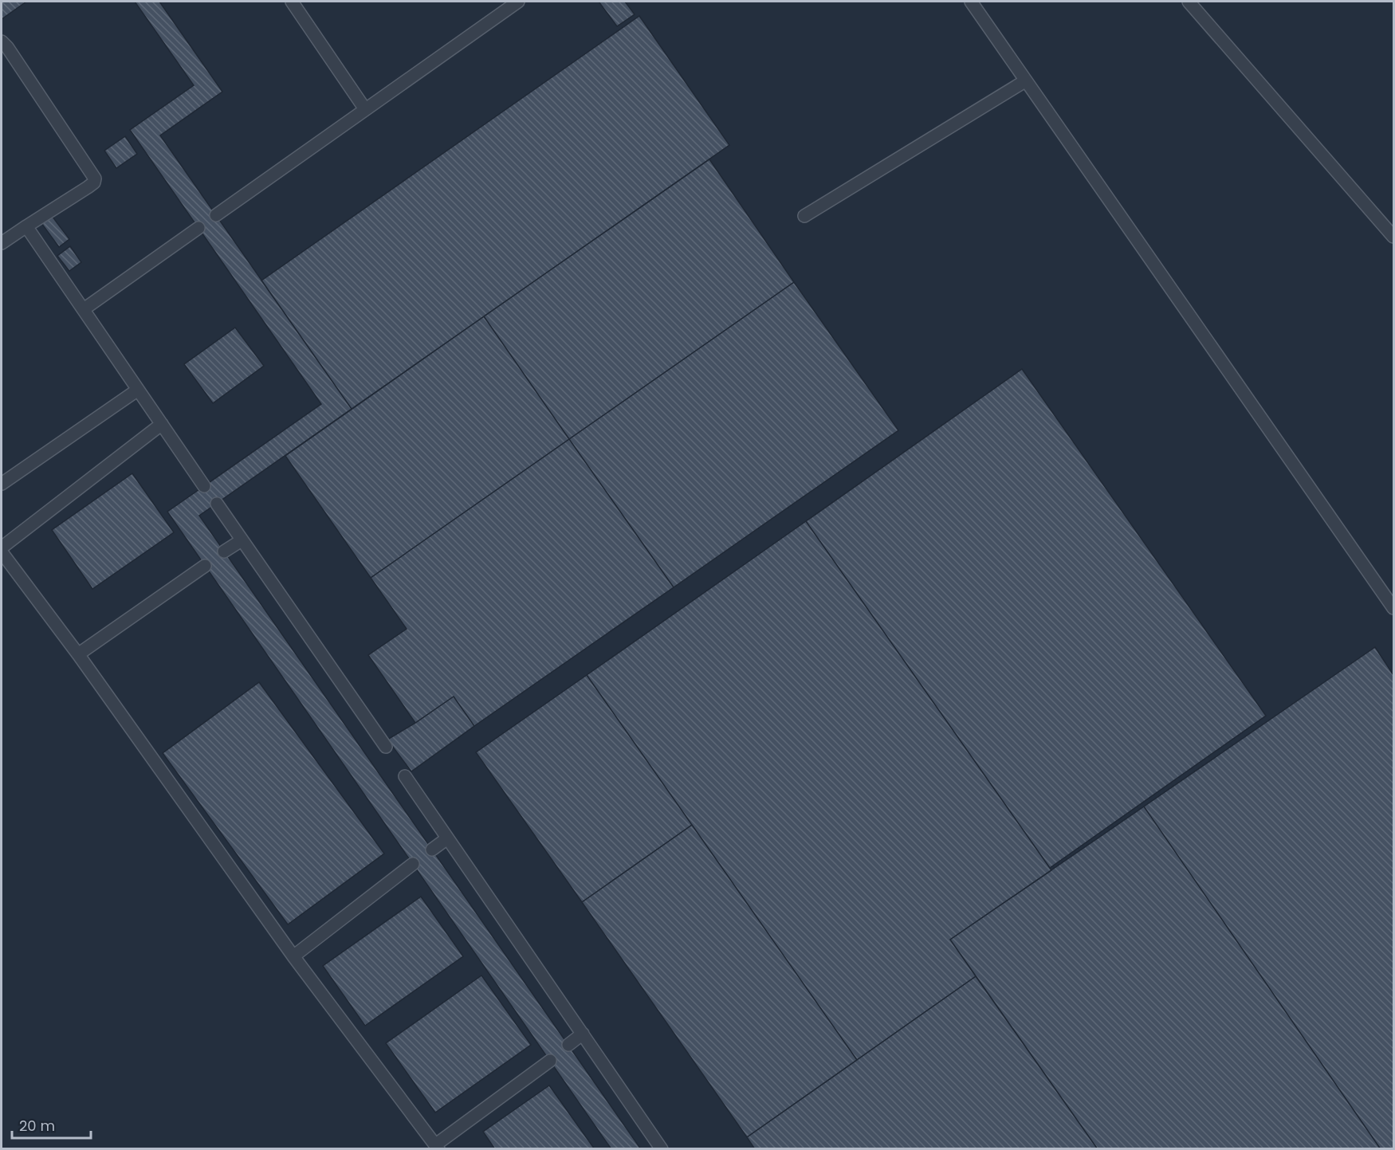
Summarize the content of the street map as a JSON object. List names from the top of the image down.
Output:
{
  "scale_bar": "20 m"
}
